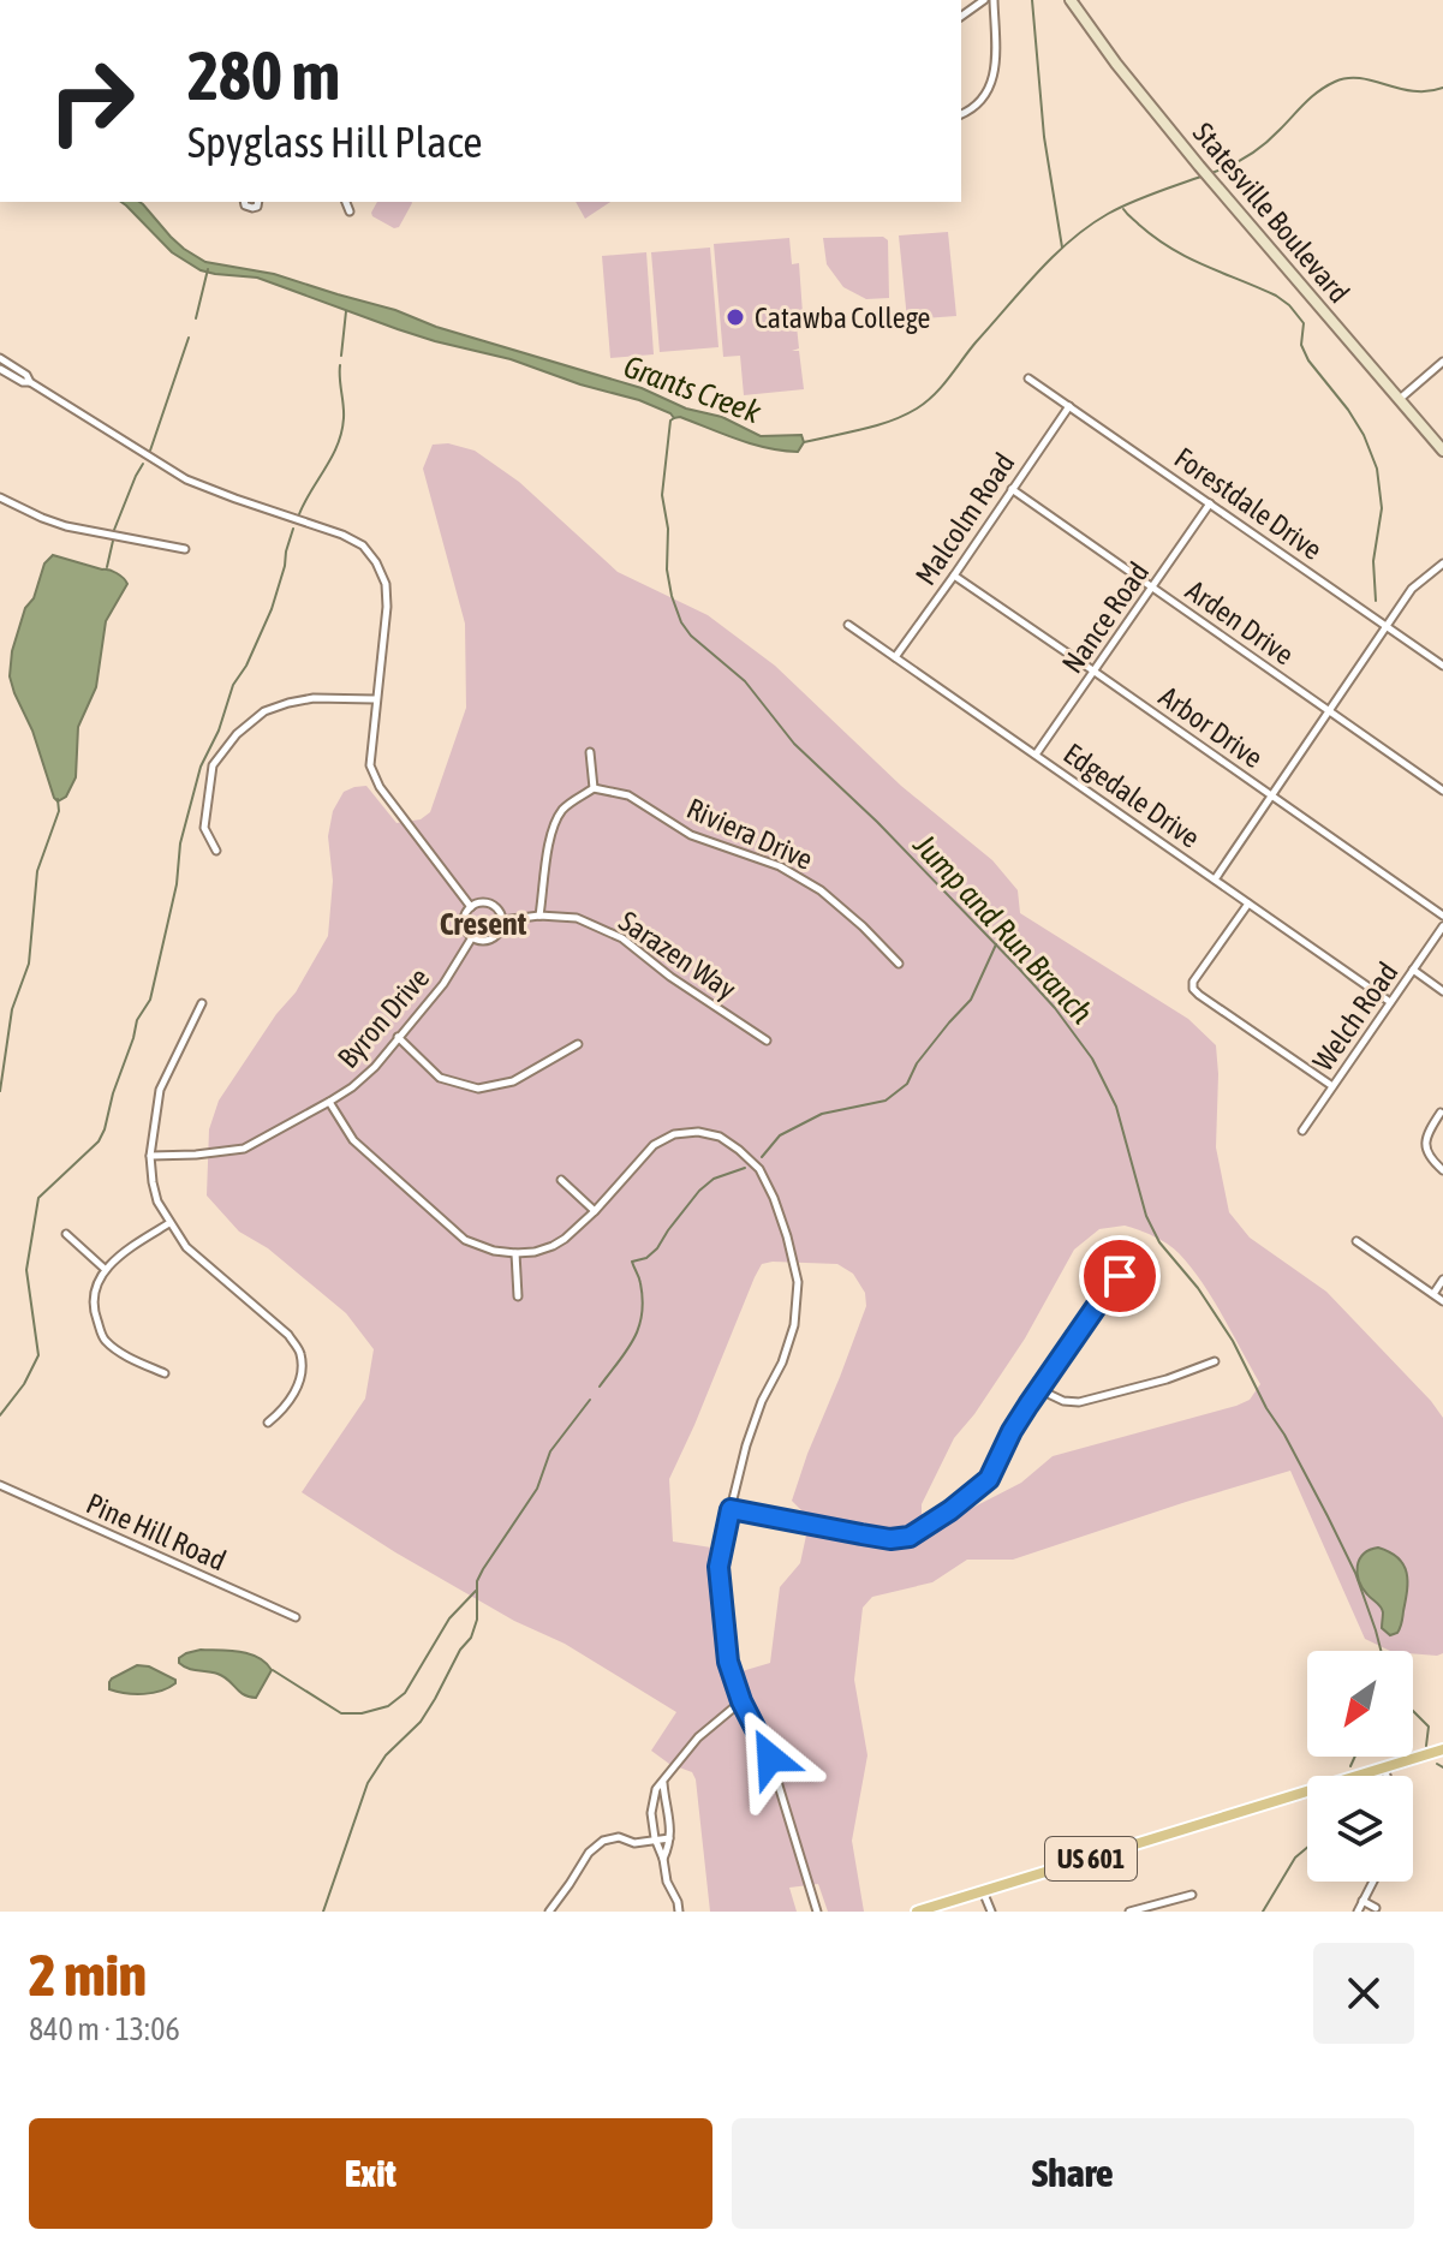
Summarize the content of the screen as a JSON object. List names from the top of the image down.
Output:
{
  "streets": {
    "main road": ["Statesville Boulevard", "US 601"],
    "street": [
      "Forestdale Drive",
      "Malcolm Road",
      "Nance Road",
      "Arden Drive",
      "Arbor Drive",
      "Edgedale Drive",
      "Riviera Drive",
      "Sarazen Way",
      "Welch Road",
      "Byron Drive",
      "Pine Hill Road"
    ]
  },
  "crossings": [
    ["Forestdale Drive", "Malcolm Road"],
    ["Forestdale Drive", "Nance Road"],
    ["Malcolm Road", "Arden Drive"],
    ["Malcolm Road", "Arbor Drive"],
    ["Malcolm Road", "Edgedale Drive"],
    ["Nance Road", "Arden Drive"],
    ["Nance Road", "Arbor Drive"],
    ["Nance Road", "Edgedale Drive"],
    ["Edgedale Drive", "Welch Road"],
    ["Sarazen Way", "Byron Drive"]
  ],
  "districts": ["Cresent"],
  "water": ["Grants Creek", "Jump and Run Branch"],
  "places": ["Catawba College"],
  "north": "bottom left",
  "page": {
    "turn": ["280 m", "Spyglass Hill Place"],
    "heading": ["2 min", "840 m · 13:06"],
    "buttons": ["Exit", "Share"]
  }
}
